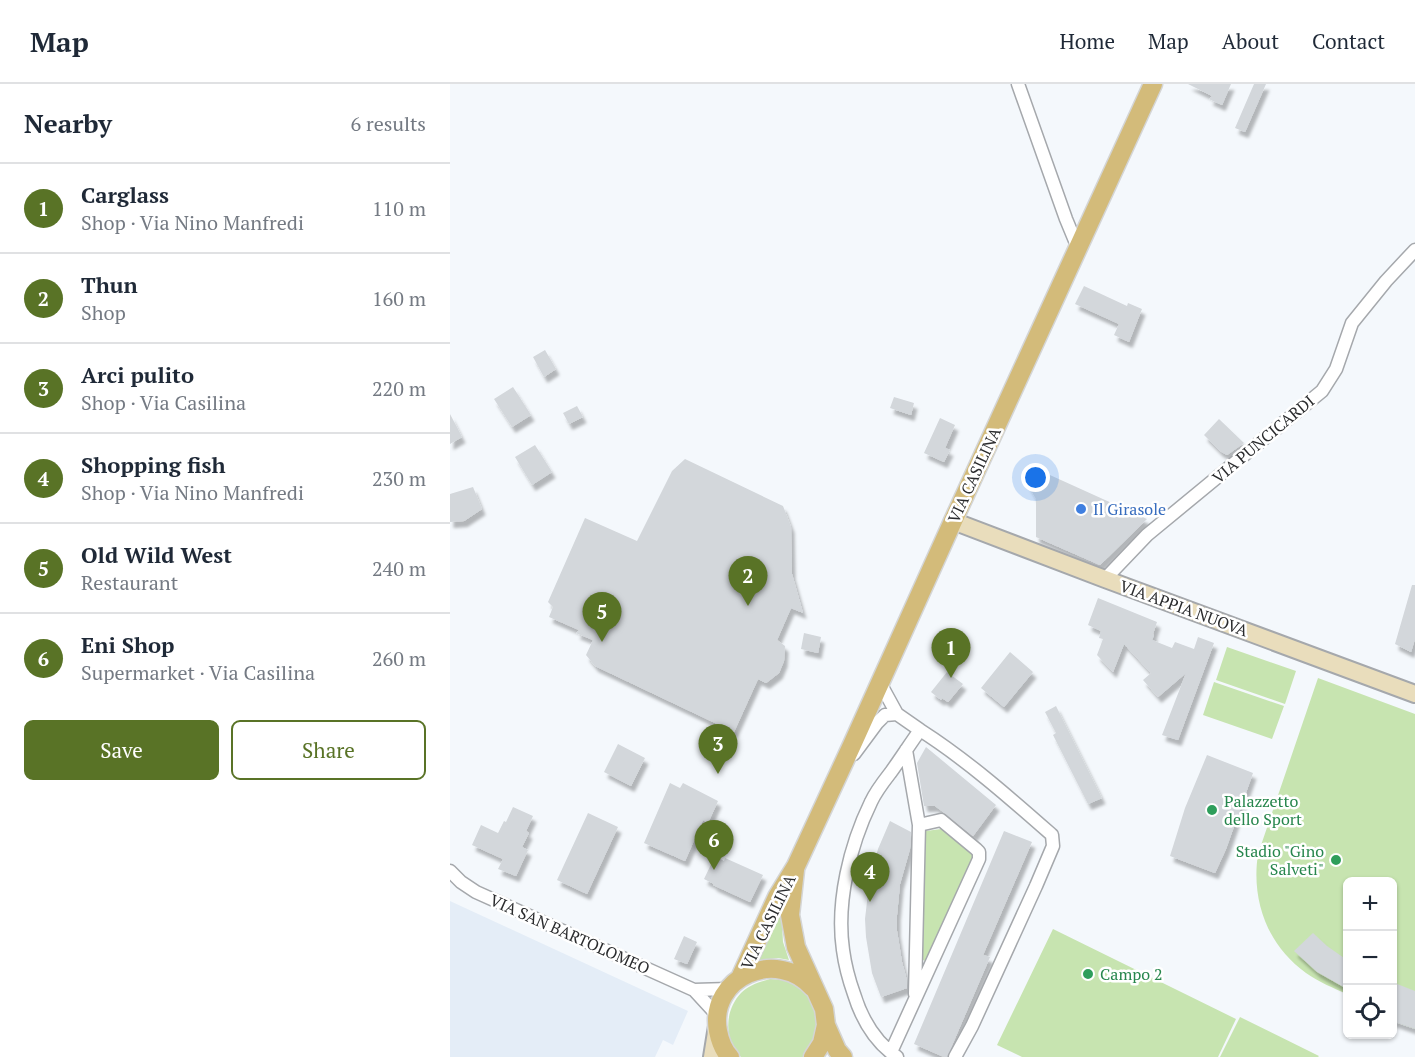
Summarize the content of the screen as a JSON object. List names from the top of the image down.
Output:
{
  "streets": {
    "main road": ["VIA CASILINA"],
    "street": ["VIA PUNCICARDI", "VIA APPIA NUOVA", "VIA SAN BARTOLOMEO"]
  },
  "crossings": [
    ["VIA PUNCICARDI", "VIA APPIA NUOVA"],
    ["VIA CASILINA", "VIA APPIA NUOVA"]
  ],
  "places": [
    "Il Girasole",
    "Palazzetto dello Sport",
    "Stadio \"Gino Salveti\"",
    "Campo 2"
  ],
  "page": {
    "header": "Map",
    "nav": [
      "Home",
      "Map",
      "About",
      "Contact"
    ],
    "heading": ["Nearby", "6 results"],
    "list": [
      {
        "mark": "1",
        "name": "Carglass",
        "note": "Shop · Via Nino Manfredi",
        "value": "110 m"
      },
      {
        "mark": "2",
        "name": "Thun",
        "note": "Shop",
        "value": "160 m"
      },
      {
        "mark": "3",
        "name": "Arci pulito",
        "note": "Shop · Via Casilina",
        "value": "220 m"
      },
      {
        "mark": "4",
        "name": "Shopping fish",
        "note": "Shop · Via Nino Manfredi",
        "value": "230 m"
      },
      {
        "mark": "5",
        "name": "Old Wild West",
        "note": "Restaurant",
        "value": "240 m"
      },
      {
        "mark": "6",
        "name": "Eni Shop",
        "note": "Supermarket · Via Casilina",
        "value": "260 m"
      }
    ],
    "pins": [
      "2",
      "5",
      "1",
      "3",
      "6",
      "4"
    ],
    "buttons": ["Save", "Share"],
    "map_buttons": ["+", "−"]
  }
}
